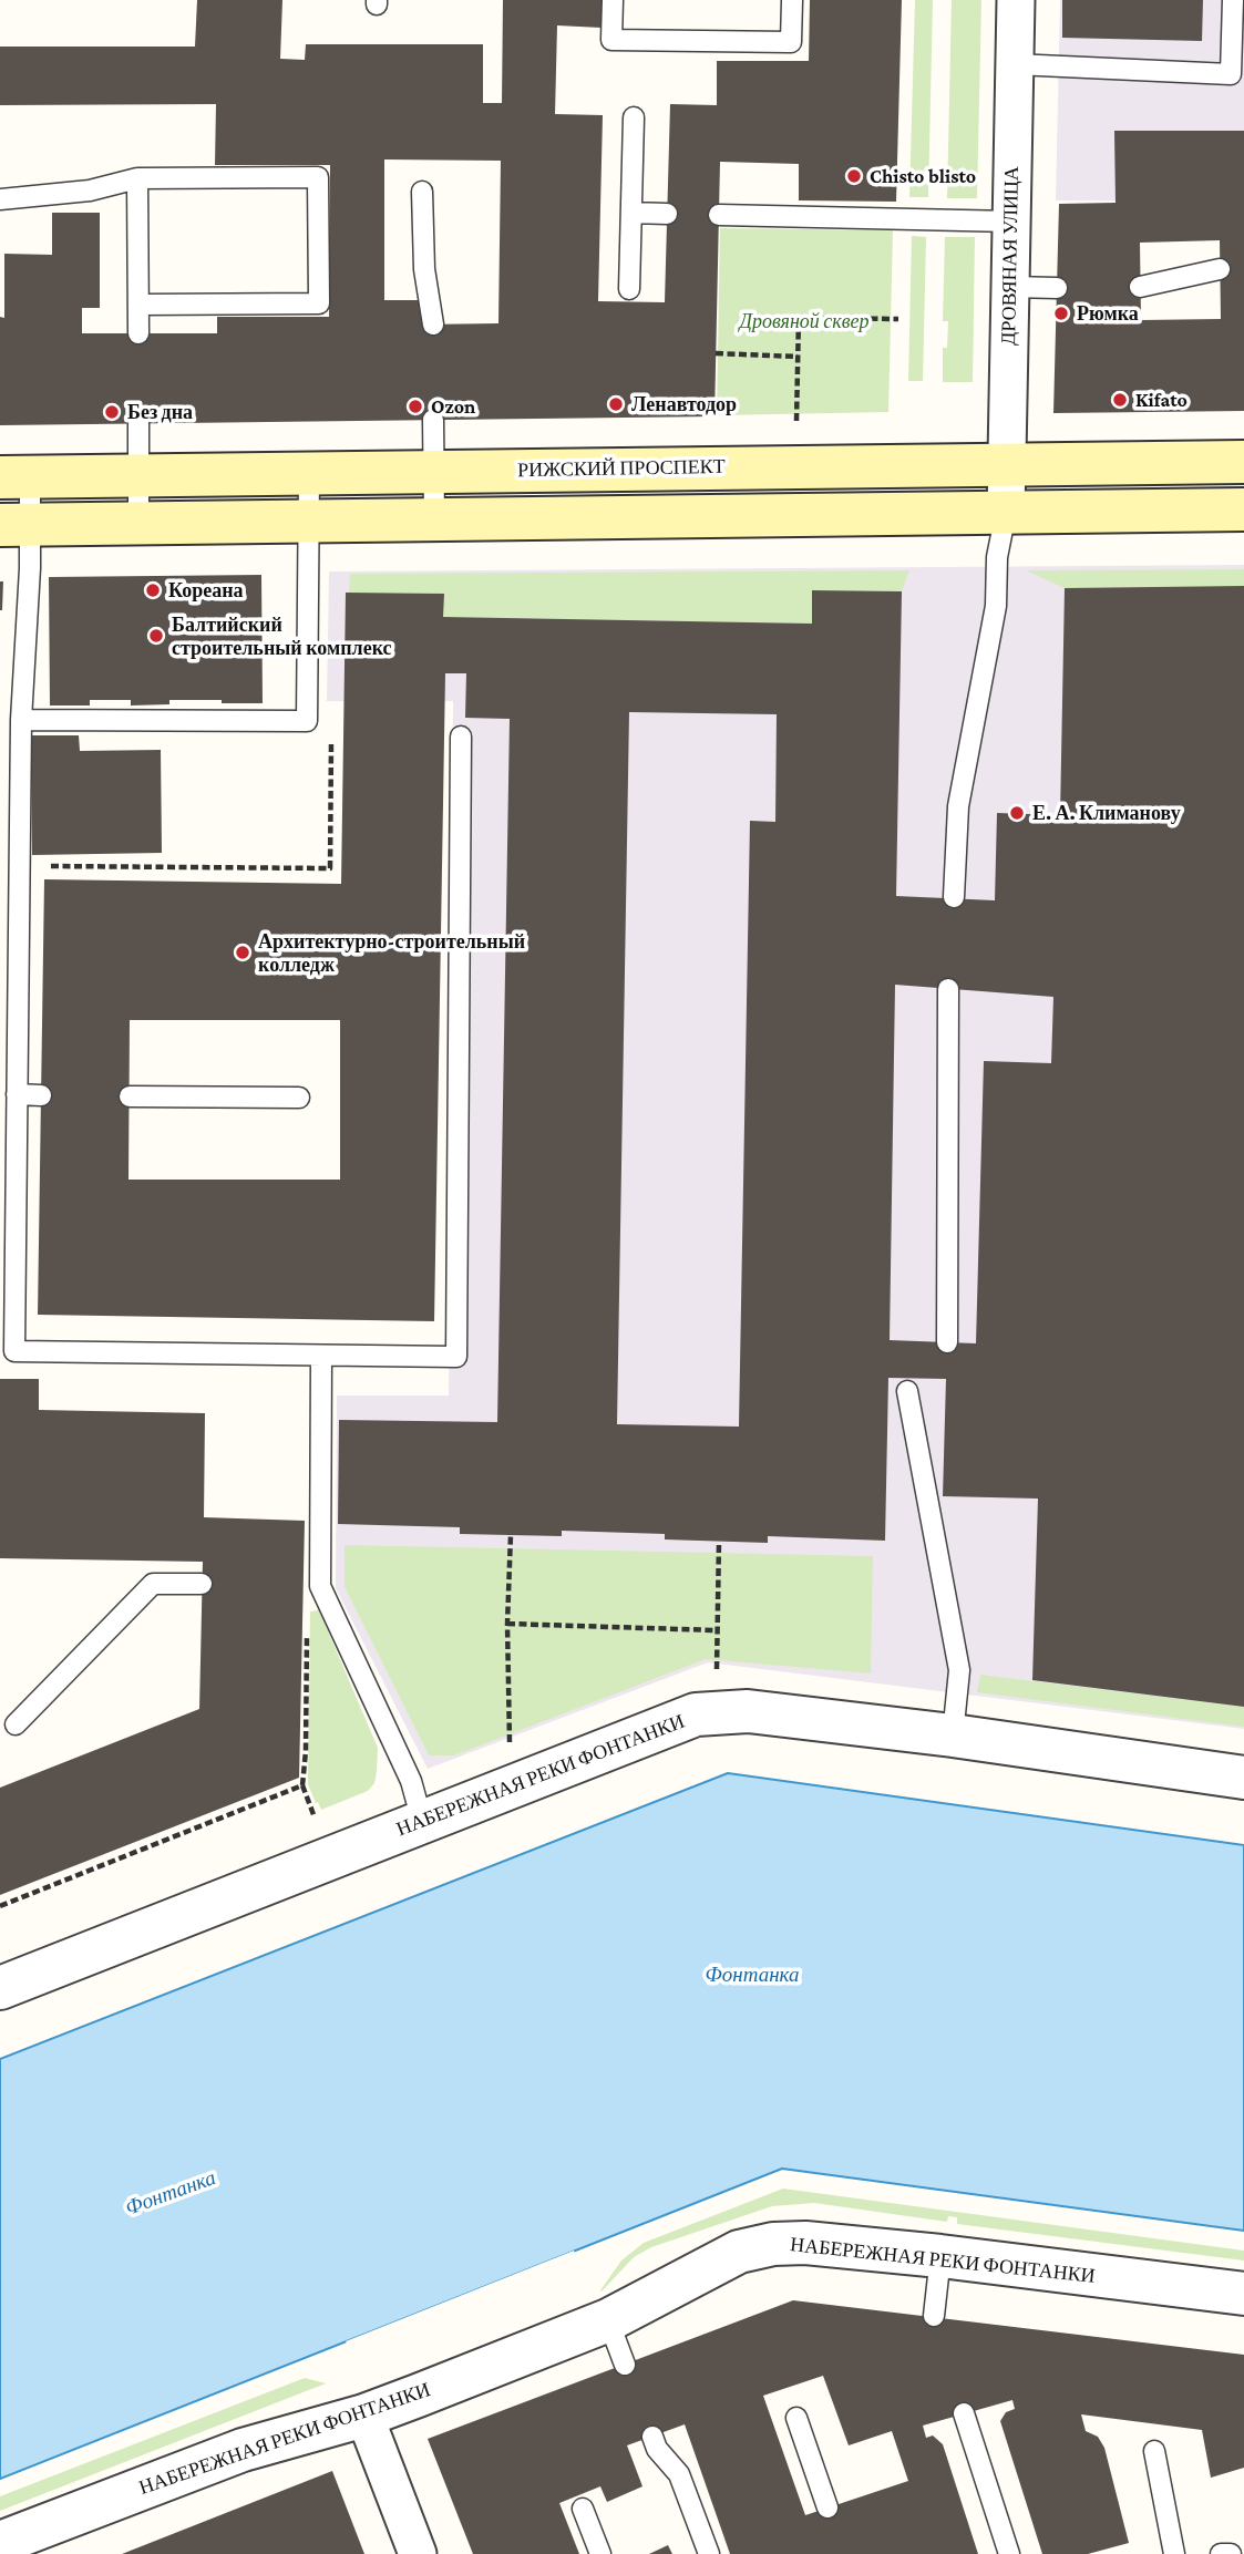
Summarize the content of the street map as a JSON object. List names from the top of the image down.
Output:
{
  "streets": {
    "main road": ["РИЖСКИЙ ПРОСПЕКТ"],
    "street": ["ДРОВЯНАЯ УЛИЦА", "НАБЕРЕЖНАЯ РЕКИ ФОНТАНКИ"]
  },
  "crossings": [
    ["ДРОВЯНАЯ УЛИЦА", "РИЖСКИЙ ПРОСПЕКТ"]
  ],
  "water": ["Фонтанка"],
  "parks": ["Дровяной сквер"],
  "places": [
    "Chisto blisto",
    "Рюмка",
    "Kifato",
    "Ленавтодор",
    "Ozon",
    "Без дна",
    "Кореана",
    "Балтийский строительный комплекс",
    "Е. А. Климанову",
    "Архитектурно-строительный колледж"
  ]
}
